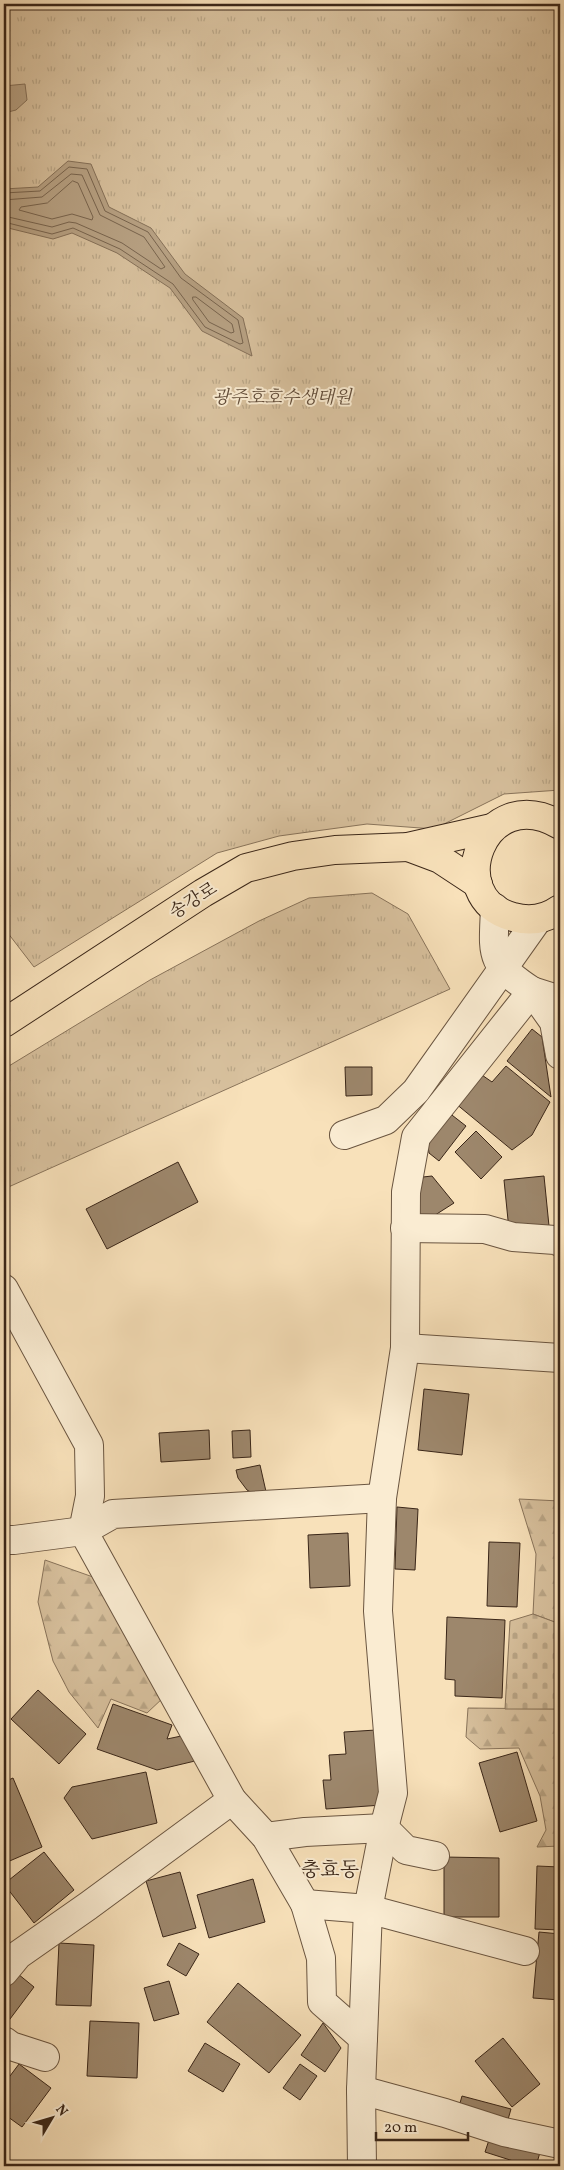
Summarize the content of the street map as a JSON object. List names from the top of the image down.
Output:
{
  "streets": {
    "main road": ["송강로"]
  },
  "districts": ["충효동"],
  "parks": ["광주호호수생태원"],
  "scale_bar": "20 m",
  "north": "top right"
}
